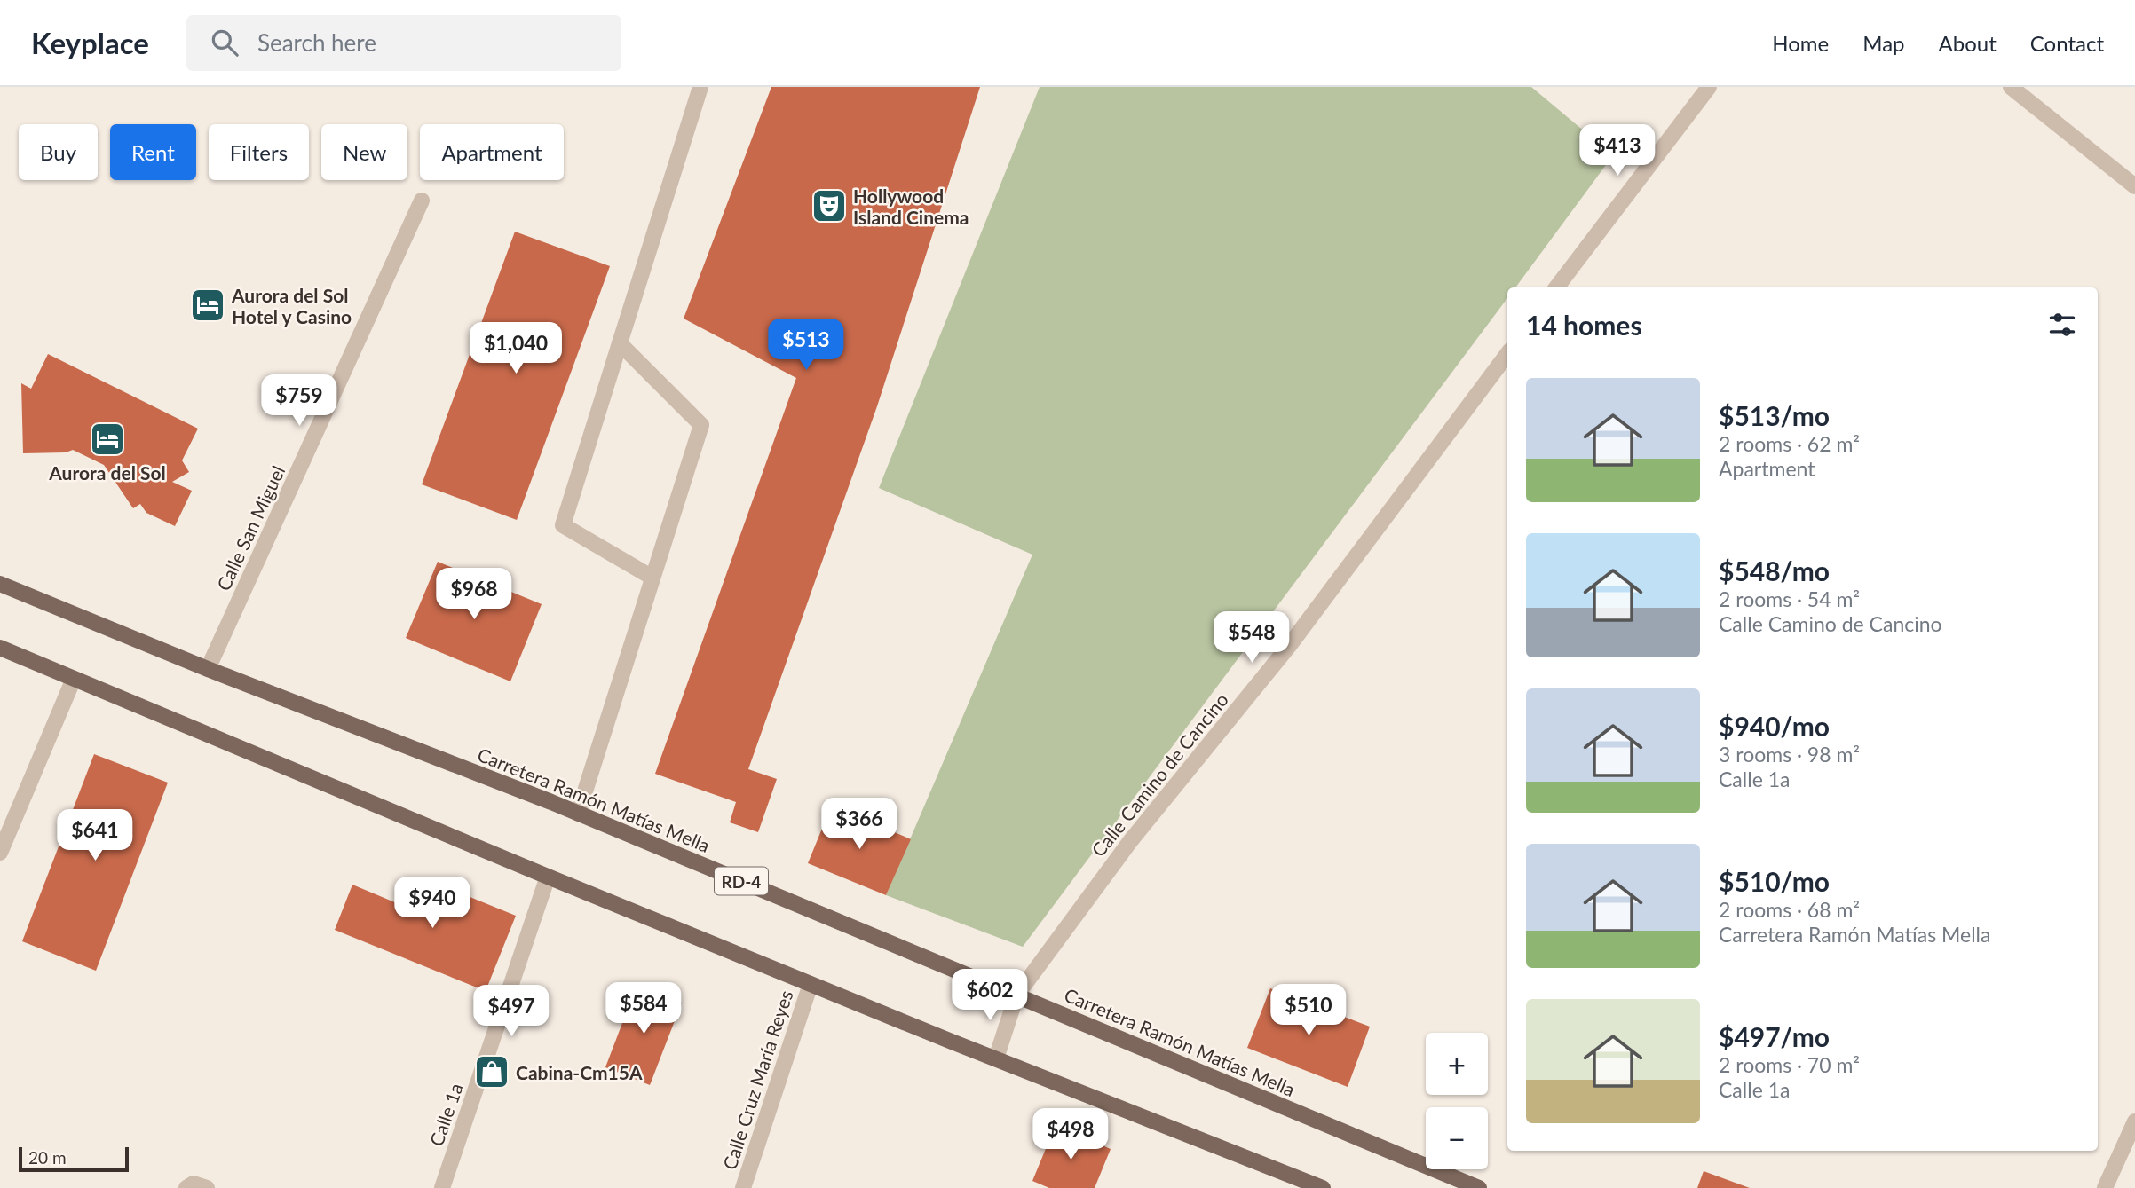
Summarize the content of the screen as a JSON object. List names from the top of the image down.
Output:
{
  "streets": {
    "main road": ["Carretera Ramón Matías Mella", "RD-4"],
    "street": [
      "Calle San Miguel",
      "Calle Camino de Cancino",
      "Calle Cruz María Reyes",
      "Calle 1a"
    ]
  },
  "crossings": [
    ["Calle San Miguel", "Carretera Ramón Matías Mella"],
    ["Calle Camino de Cancino", "Carretera Ramón Matías Mella"]
  ],
  "places": {
    "theatre": ["Hollywood Island Cinema"],
    "hotel": ["Aurora del Sol Hotel y Casino", "Aurora del Sol"],
    "shop": ["Cabina-Cm15A"]
  },
  "scale_bar": "20 m",
  "page": {
    "header": "Keyplace",
    "search": "Search here",
    "nav": [
      "Home",
      "Map",
      "About",
      "Contact"
    ],
    "price": [
      "$413",
      "$513",
      "$1,040",
      "$759",
      "$968",
      "$548",
      "$366",
      "$641",
      "$940",
      "$602",
      "$584",
      "$510",
      "$497",
      "$498"
    ],
    "chip": [
      "Buy",
      "Rent",
      "Filters",
      "New",
      "Apartment"
    ],
    "heading": "14 homes",
    "list": [
      {
        "name": "$513/mo",
        "note": "2 rooms · 62 m² · Apartment"
      },
      {
        "name": "$548/mo",
        "note": "2 rooms · 54 m² · Calle Camino de Cancino"
      },
      {
        "name": "$940/mo",
        "note": "3 rooms · 98 m² · Calle 1a"
      },
      {
        "name": "$510/mo",
        "note": "2 rooms · 68 m² · Carretera Ramón Matías Mella"
      },
      {
        "name": "$497/mo",
        "note": "2 rooms · 70 m² · Calle 1a"
      }
    ],
    "map_buttons": ["+", "−"],
    "scale": "20 m"
  }
}
